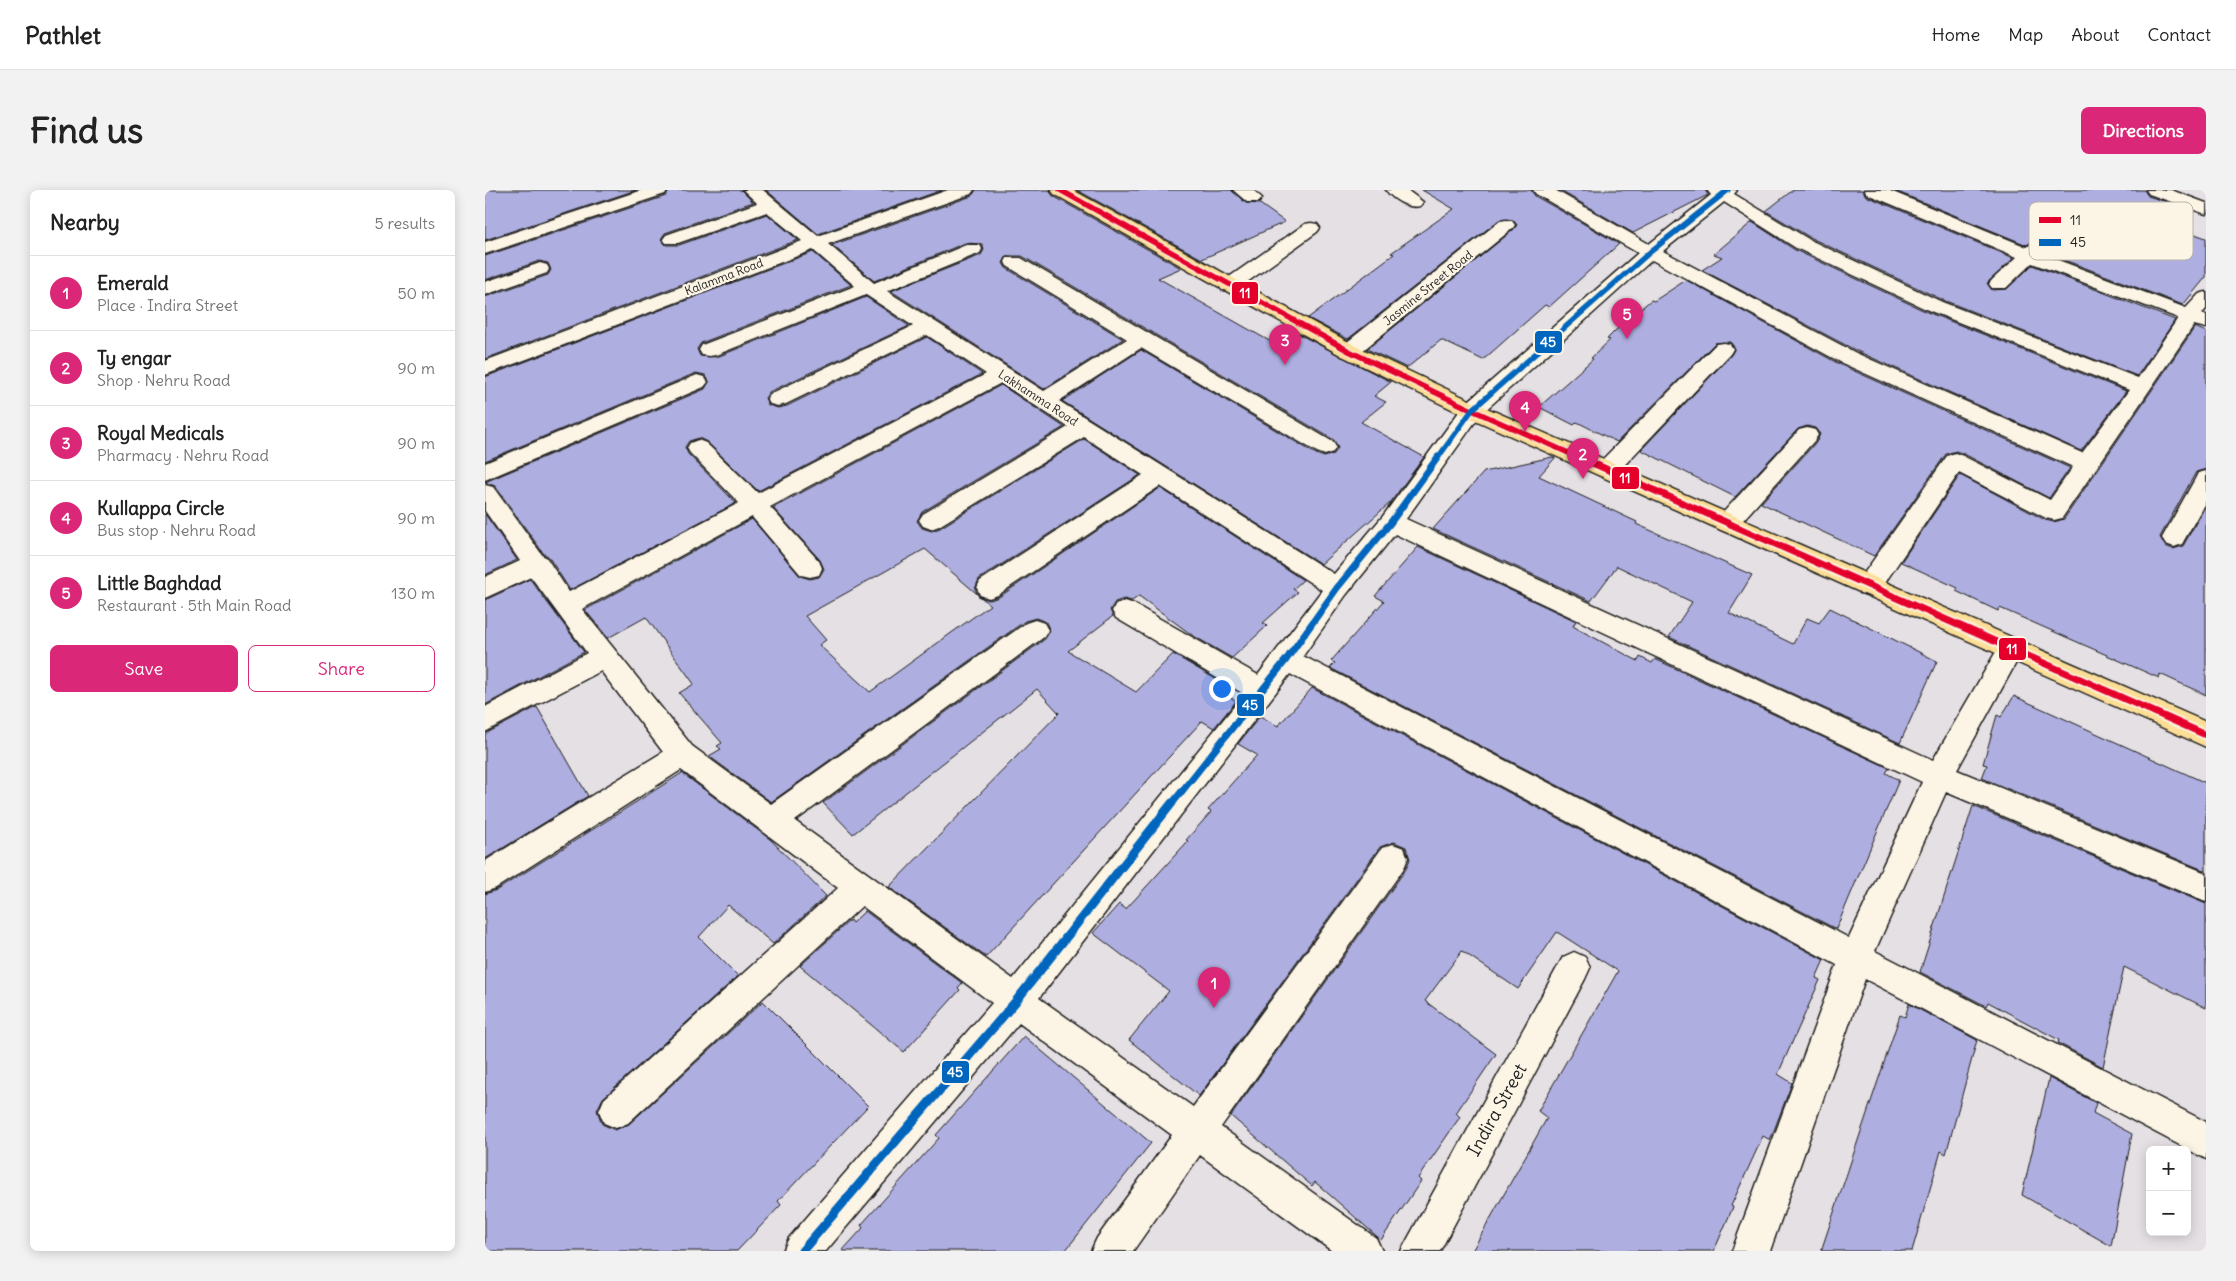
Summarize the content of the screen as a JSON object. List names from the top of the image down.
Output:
{
  "streets": {
    "street": [
      "Kalamma Road",
      "Jasmine Street Road",
      "Lakhamma Road",
      "Indira Street"
    ]
  },
  "crossings": [
    ["Kalamma Road", "Lakhamma Road"]
  ],
  "lines": ["transit line 11", "transit line 45"],
  "legend": ["11", "45"],
  "page": {
    "header": "Pathlet",
    "nav": [
      "Home",
      "Map",
      "About",
      "Contact"
    ],
    "buttons": [
      "Directions",
      ["Save", "Share"]
    ],
    "title": "Find us",
    "heading": ["Nearby", "5 results"],
    "list": [
      {
        "mark": "1",
        "name": "Emerald",
        "note": "Place · Indira Street",
        "value": "50 m"
      },
      {
        "mark": "2",
        "name": "Ty engar",
        "note": "Shop · Nehru Road",
        "value": "90 m"
      },
      {
        "mark": "3",
        "name": "Royal Medicals",
        "note": "Pharmacy · Nehru Road",
        "value": "90 m"
      },
      {
        "mark": "4",
        "name": "Kullappa Circle",
        "note": "Bus stop · Nehru Road",
        "value": "90 m"
      },
      {
        "mark": "5",
        "name": "Little Baghdad",
        "note": "Restaurant · 5th Main Road",
        "value": "130 m"
      }
    ],
    "pins": [
      "5",
      "3",
      "4",
      "2",
      "1"
    ],
    "map_buttons": ["+", "−"]
  }
}
